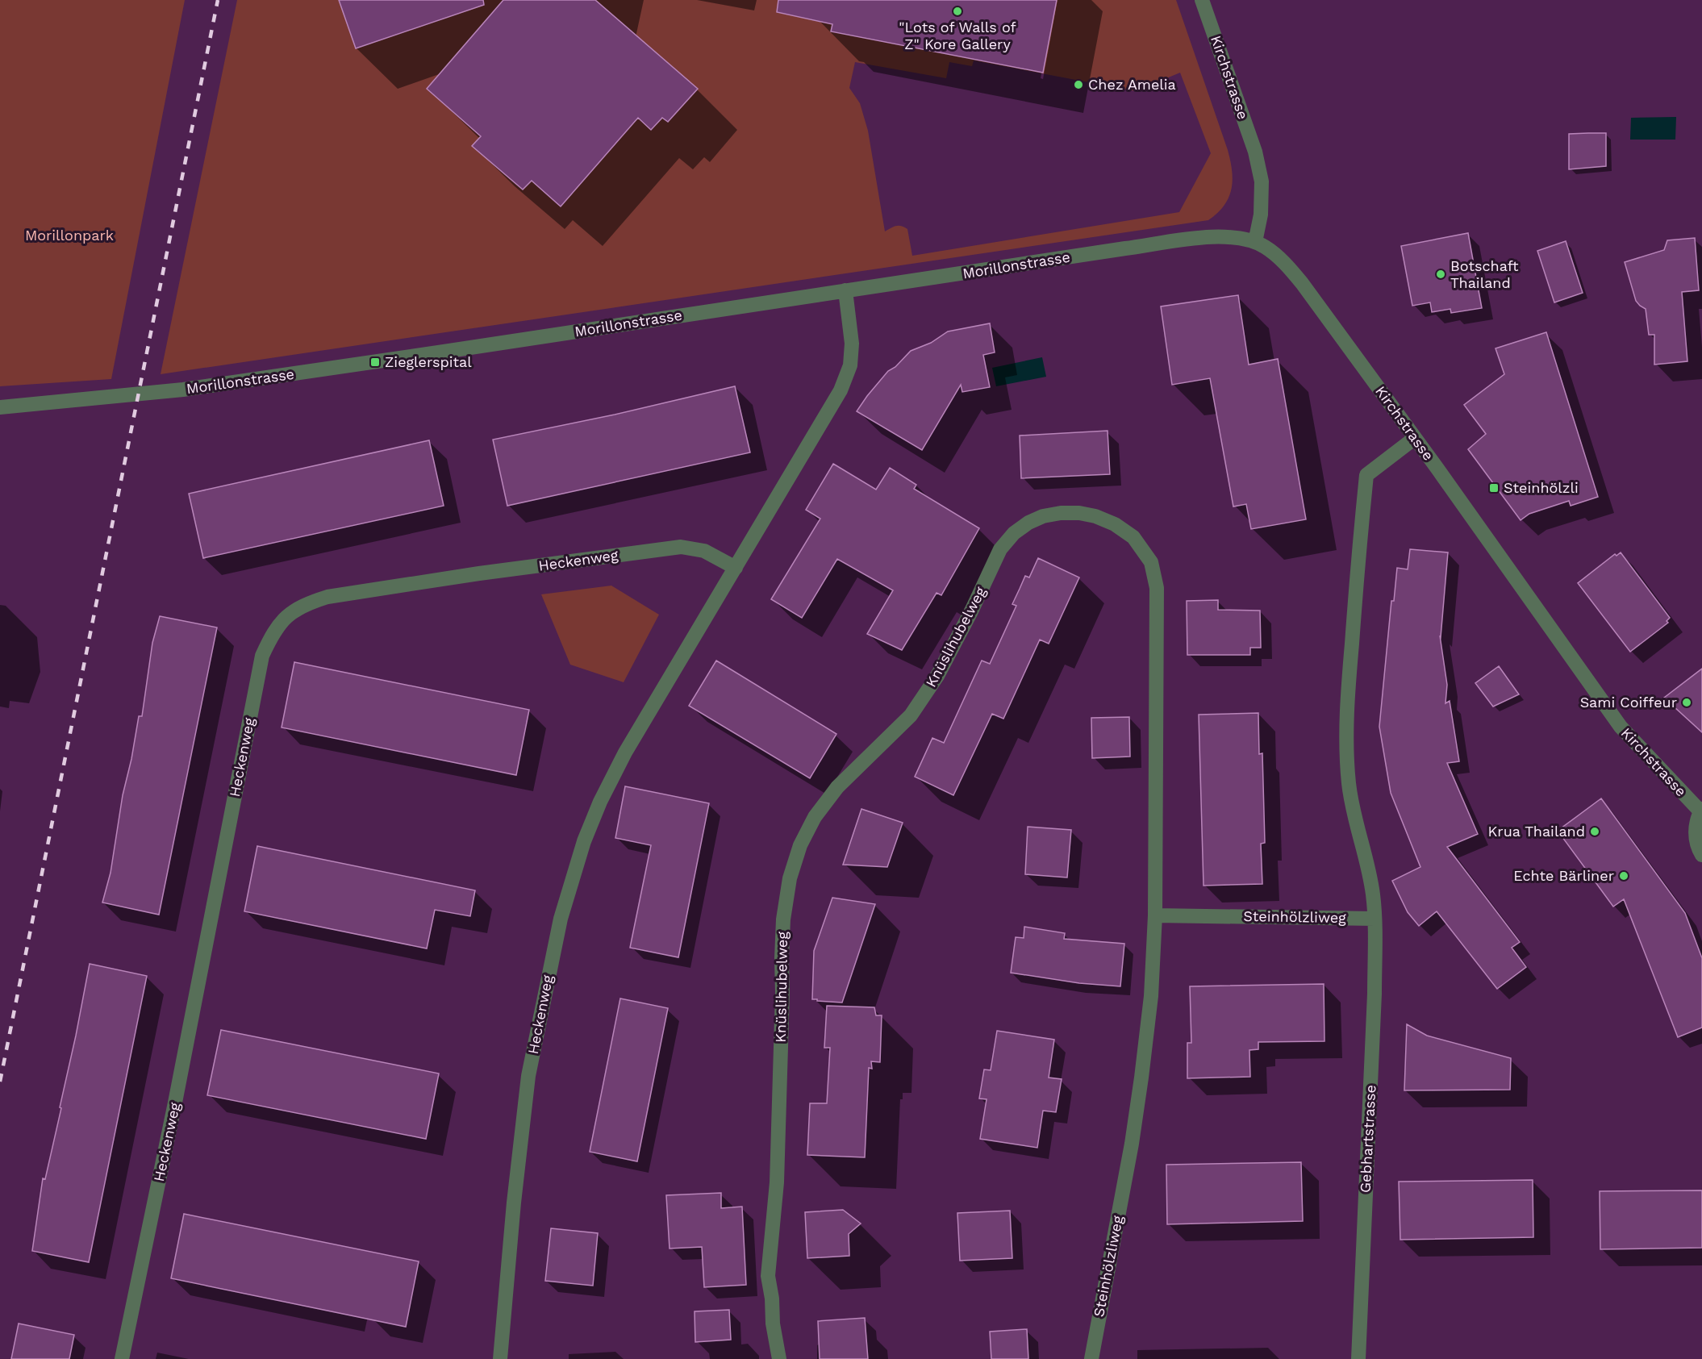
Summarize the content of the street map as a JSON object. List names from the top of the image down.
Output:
{
  "streets": {
    "street": [
      "Kirchstrasse",
      "Morillonstrasse",
      "Heckenweg",
      "Knüslihubelweg",
      "Steinhölzliweg",
      "Gebhartstrasse"
    ]
  },
  "crossings": [
    ["Kirchstrasse", "Morillonstrasse"],
    ["Morillonstrasse", "Heckenweg"],
    ["Knüslihubelweg", "Steinhölzliweg"],
    ["Steinhölzliweg", "Gebhartstrasse"]
  ],
  "parks": ["Morillonpark"],
  "places": {
    "other": [
      "\"Lots of Walls of Z\" Kore Gallery",
      "Chez Amelia",
      "Botschaft Thailand",
      "Sami Coiffeur",
      "Krua Thailand",
      "Echte Bärliner"
    ],
    "transit": ["Zieglerspital", "Steinhölzli"]
  }
}
